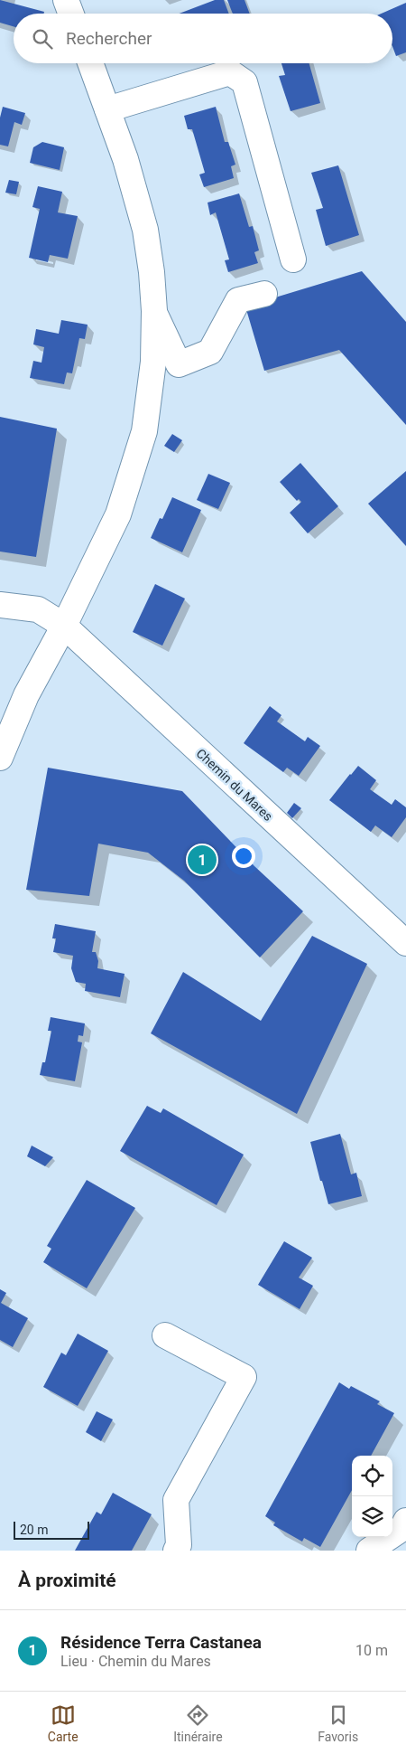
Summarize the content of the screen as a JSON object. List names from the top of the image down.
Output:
{
  "streets": {
    "street": ["Chemin du Mares"]
  },
  "scale_bar": "20 m",
  "page": {
    "search": "Rechercher",
    "pins": "1",
    "scale": "20 m",
    "heading": "À proximité",
    "list": [
      {
        "mark": "1",
        "name": "Résidence Terra Castanea",
        "note": "Lieu · Chemin du Mares",
        "value": "10 m"
      }
    ],
    "nav": ["Carte", "Itinéraire", "Favoris"]
  }
}
